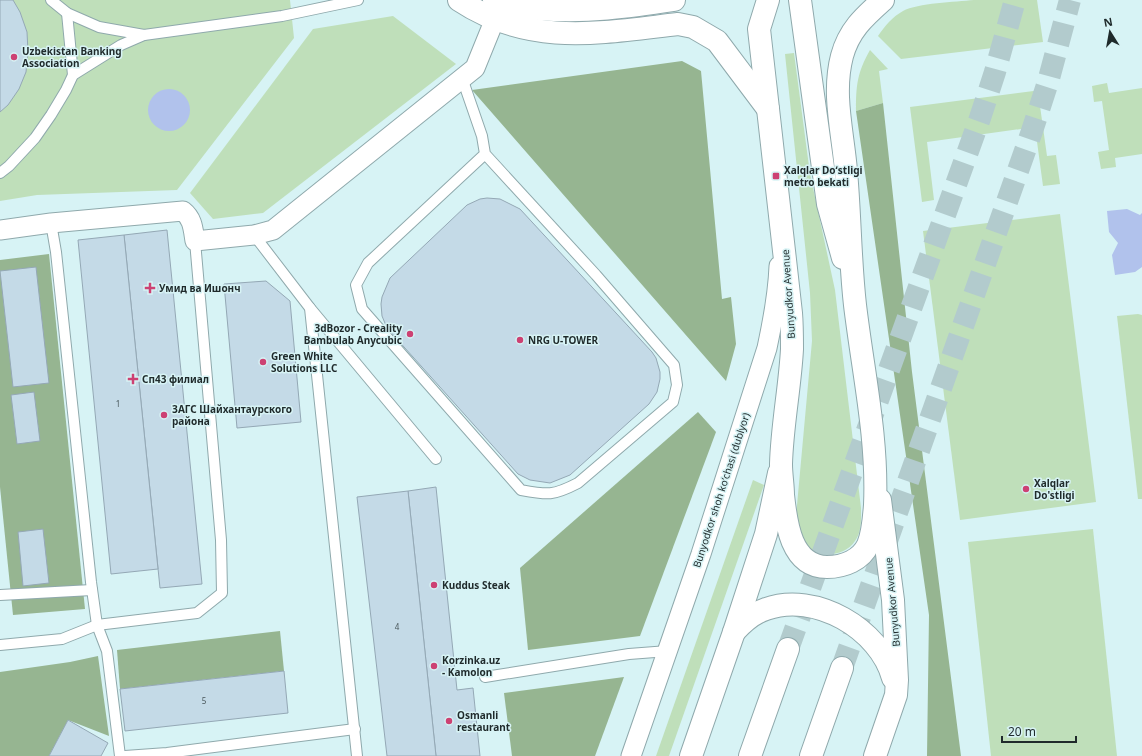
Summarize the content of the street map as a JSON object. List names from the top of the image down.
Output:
{
  "streets": {
    "main road": ["Bunyudkor Avenue"],
    "street": ["Bunyodkor shoh koʻchasi (dublyor)"]
  },
  "crossings": [
    ["Bunyudkor Avenue", "Bunyodkor shoh koʻchasi (dublyor)"]
  ],
  "places": {
    "other": [
      "Uzbekistan Banking Association",
      "3dBozor - Creality Bambulab Anycubic",
      "NRG U-TOWER",
      "Green White Solutions LLC",
      "ЗАГС Шайхантаурского района",
      "Xalqlar Do'stligi",
      "Kuddus Steak",
      "Korzinka.uz - Kamolon",
      "Osmanli restaurant"
    ],
    "transit": ["Xalqlar Doʻstligi metro bekati"],
    "health": ["Умид ва Ишонч", "Сп43 филиал"]
  },
  "house_numbers": ["1", "4", "5"],
  "scale_bar": "20 m",
  "north": "top"
}
